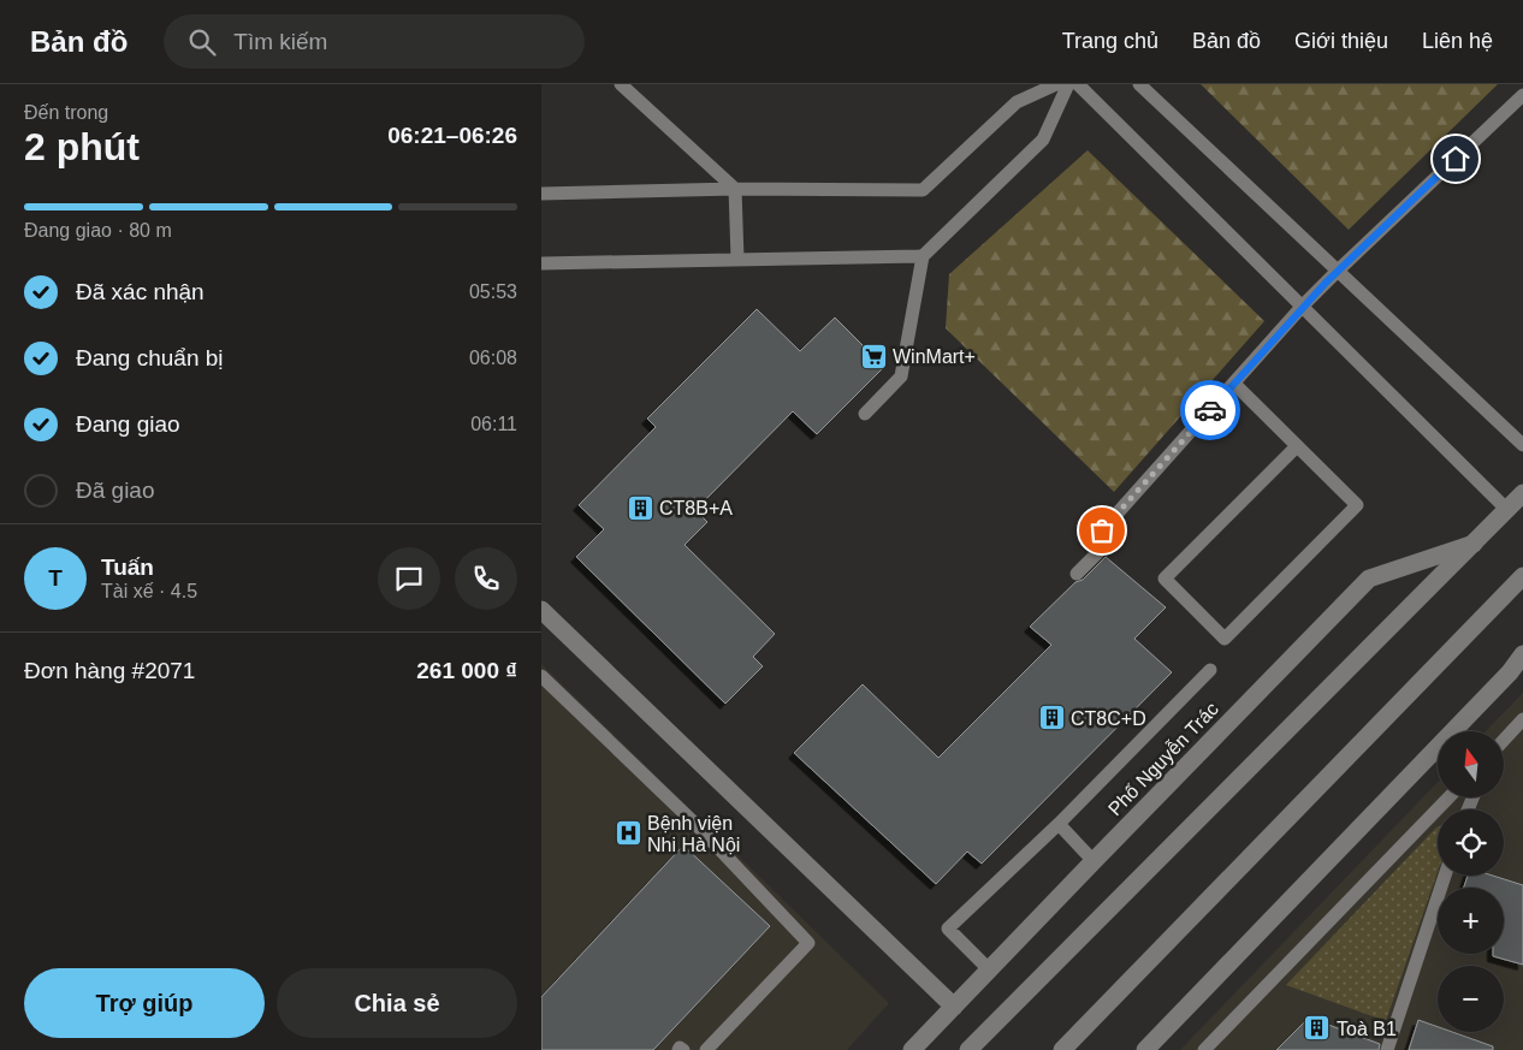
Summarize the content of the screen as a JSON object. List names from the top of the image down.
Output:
{
  "streets": {
    "street": ["Phố Nguyễn Trác"]
  },
  "places": {
    "supermarket": ["WinMart+"],
    "building": ["CT8B+A", "CT8C+D", "Toà B1"],
    "hospital": ["Bệnh viện Nhi Hà Nội"]
  },
  "north": "top",
  "page": {
    "header": "Bản đồ",
    "search": "Tìm kiếm",
    "nav": [
      "Trang chủ",
      "Bản đồ",
      "Giới thiệu",
      "Liên hệ"
    ],
    "heading": ["2 phút", "Đến trong", "06:21–06:26"],
    "panel": [
      "Tuấn",
      "Tài xế · 4.5",
      "Đơn hàng #2071",
      "261 000 ₫"
    ],
    "bar": "Đang giao · 80 m",
    "list": [
      ["Đã xác nhận", "05:53"],
      ["Đang chuẩn bị", "06:08"],
      ["Đang giao", "06:11"],
      "Đã giao"
    ],
    "round": "T",
    "map_buttons": ["+", "−"],
    "buttons": ["Trợ giúp", "Chia sẻ"]
  }
}
